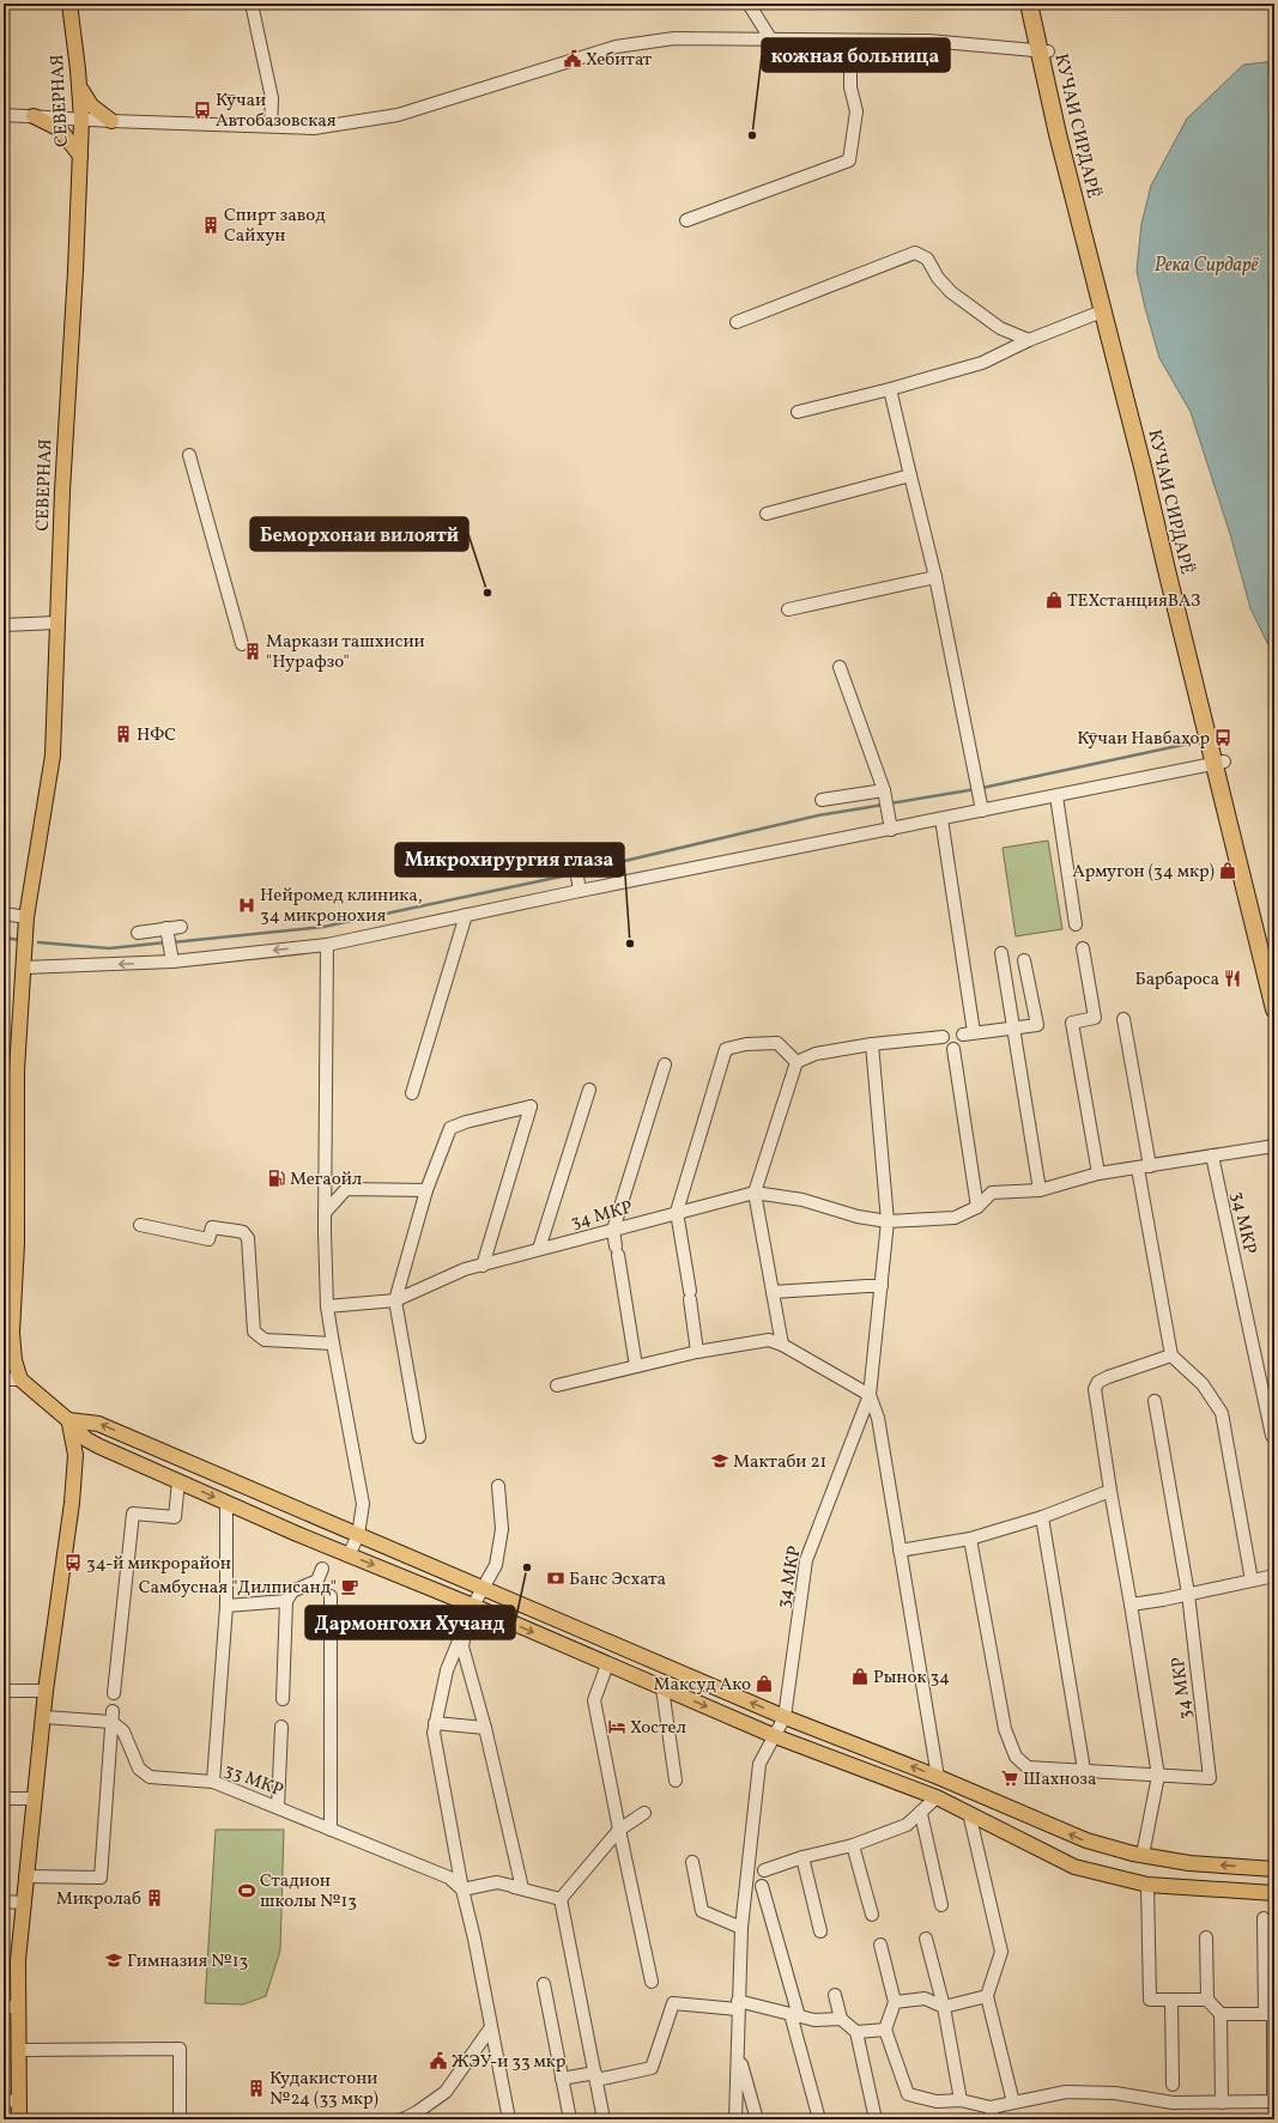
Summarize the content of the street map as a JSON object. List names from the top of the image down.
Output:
{
  "streets": {
    "highway": ["КУЧАИ СИРДАРЁ"],
    "main road": ["СЕВЕРНАЯ"],
    "street": ["34 МКР", "33 МКР"]
  },
  "water": ["Река Сирдарё"],
  "places": {
    "public building": ["Хебитат", "ЖЭУ-и 33 мкр"],
    "bus stop": ["Кӯчаи Автобазовская", "Кӯчаи Навбаҳор", "34-й микрорайон"],
    "other": [
      "кожная больница",
      "Беморхонаи вилоятй",
      "Микрохирургия глаза",
      "Дармонгохи Хучанд"
    ],
    "building": [
      "Спирт завод Сайхун",
      "Маркази ташхисии \"Нурафзо\"",
      "НФС",
      "Микролаб",
      "Кудакистони №24 (33 мкр)"
    ],
    "shop": [
      "ТЕХстанцияВАЗ",
      "Армугон (34 мкр)",
      "Рынок 34",
      "Максуд Ако"
    ],
    "hospital": ["Нейромед клиника, 34 микронохия"],
    "restaurant": ["Барбароса"],
    "fuel station": ["Мегаойл"],
    "school or university": ["Мактаби 21", "Гимназия №13"],
    "bank": ["Банс Эсхата"],
    "cafe": ["Самбусная \"Дилписанд\""],
    "hotel": ["Хостел"],
    "supermarket": ["Шахноза"],
    "sports": ["Стадион школы №13"]
  }
}
